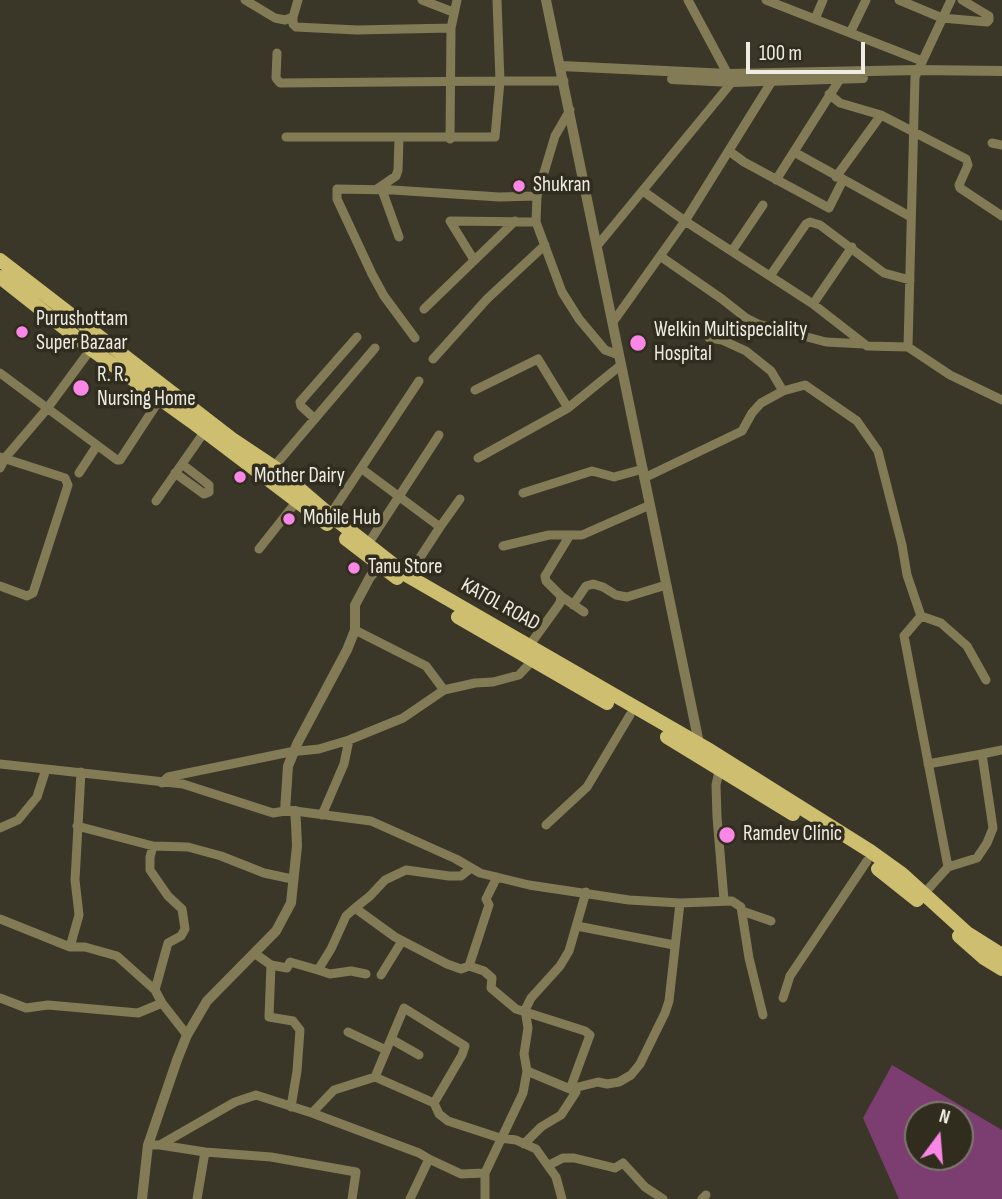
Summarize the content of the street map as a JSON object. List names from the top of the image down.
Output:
{
  "streets": {
    "main road": ["KATOL ROAD"]
  },
  "places": [
    "Shukran",
    "Purushottam Super Bazaar",
    "Welkin Multispeciality Hospital",
    "R. R. Nursing Home",
    "Mother Dairy",
    "Mobile Hub",
    "Tanu Store",
    "Ramdev Clinic"
  ],
  "scale_bar": "100 m",
  "north": "top"
}
